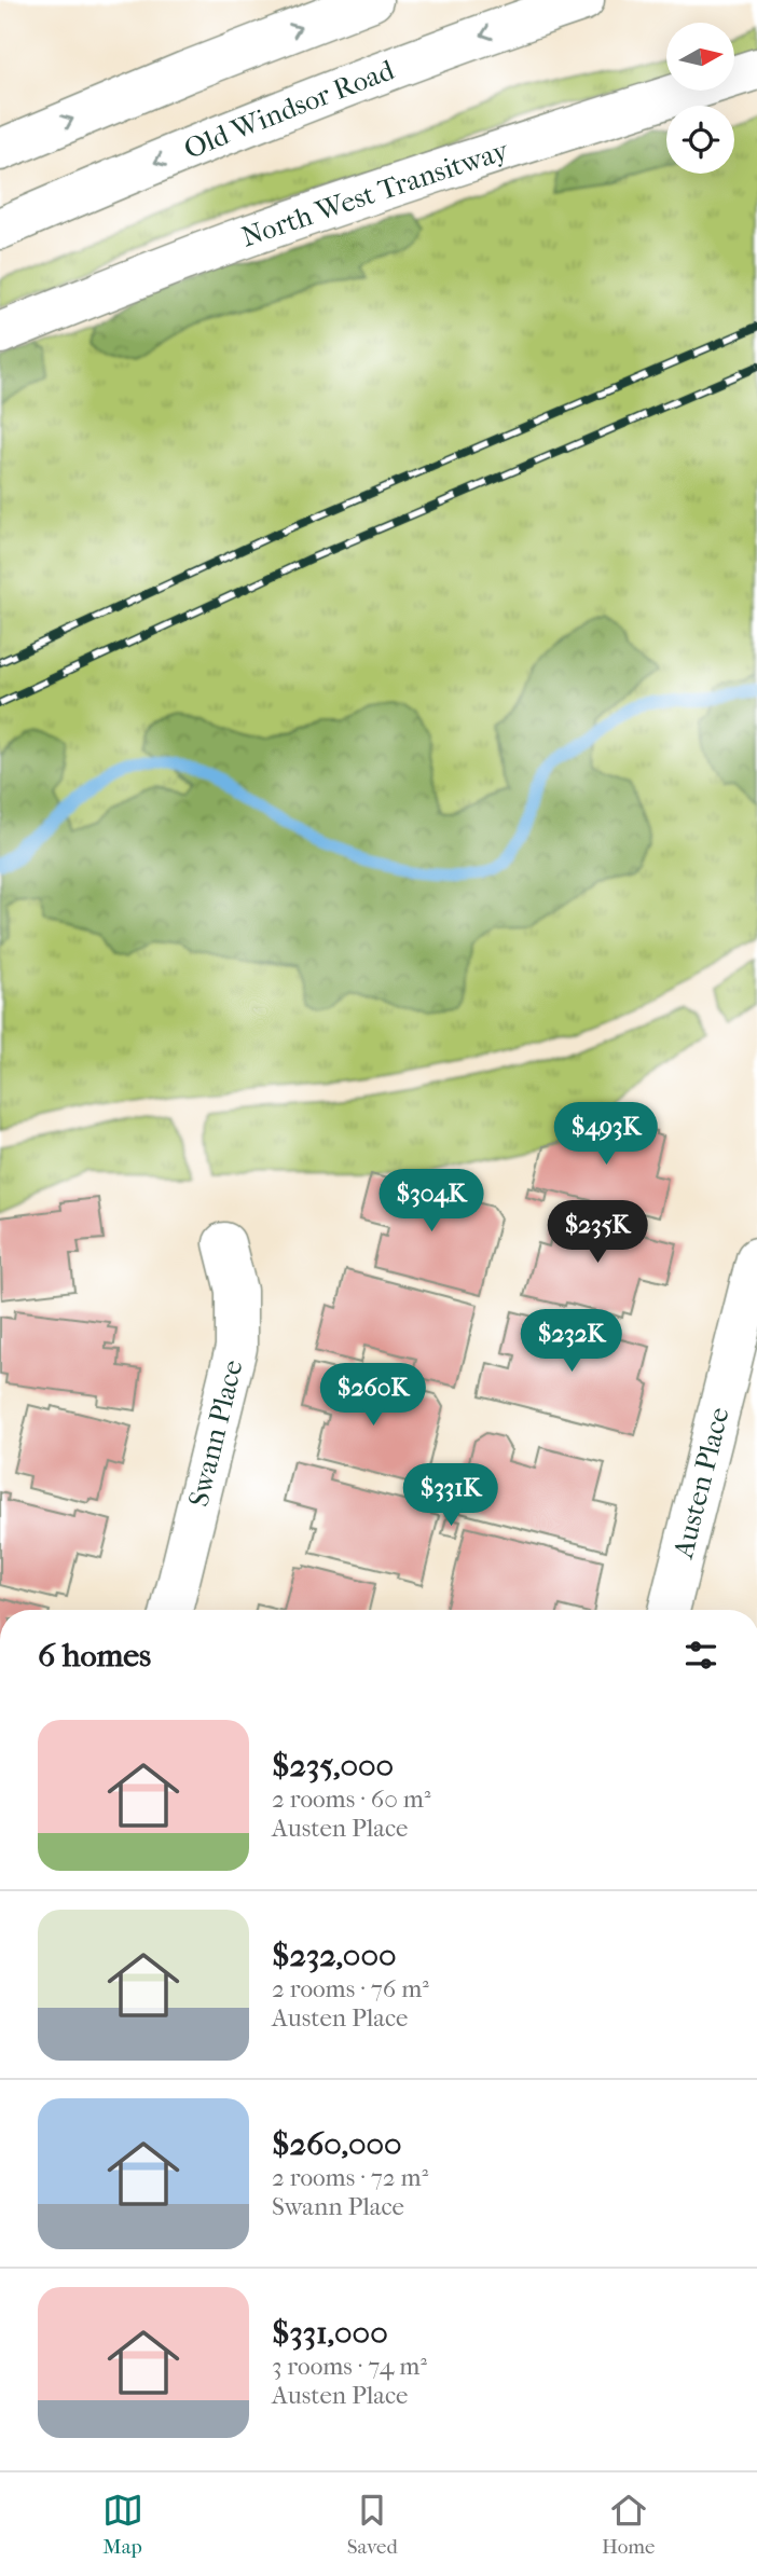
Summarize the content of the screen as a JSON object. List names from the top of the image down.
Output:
{
  "streets": {
    "main road": [
      "Old Windsor Road",
      "North West Transitway",
      "Swann Place",
      "Austen Place"
    ]
  },
  "north": "right",
  "page": {
    "price": [
      "$493K",
      "$304K",
      "$235K",
      "$232K",
      "$260K",
      "$331K"
    ],
    "heading": "6 homes",
    "list": [
      {
        "name": "$235,000",
        "note": "2 rooms · 60 m² · Austen Place"
      },
      {
        "name": "$232,000",
        "note": "2 rooms · 76 m² · Austen Place"
      },
      {
        "name": "$260,000",
        "note": "2 rooms · 72 m² · Swann Place"
      },
      {
        "name": "$331,000",
        "note": "3 rooms · 74 m² · Austen Place"
      }
    ],
    "tabs": ["Map", "Saved", "Home"]
  }
}
